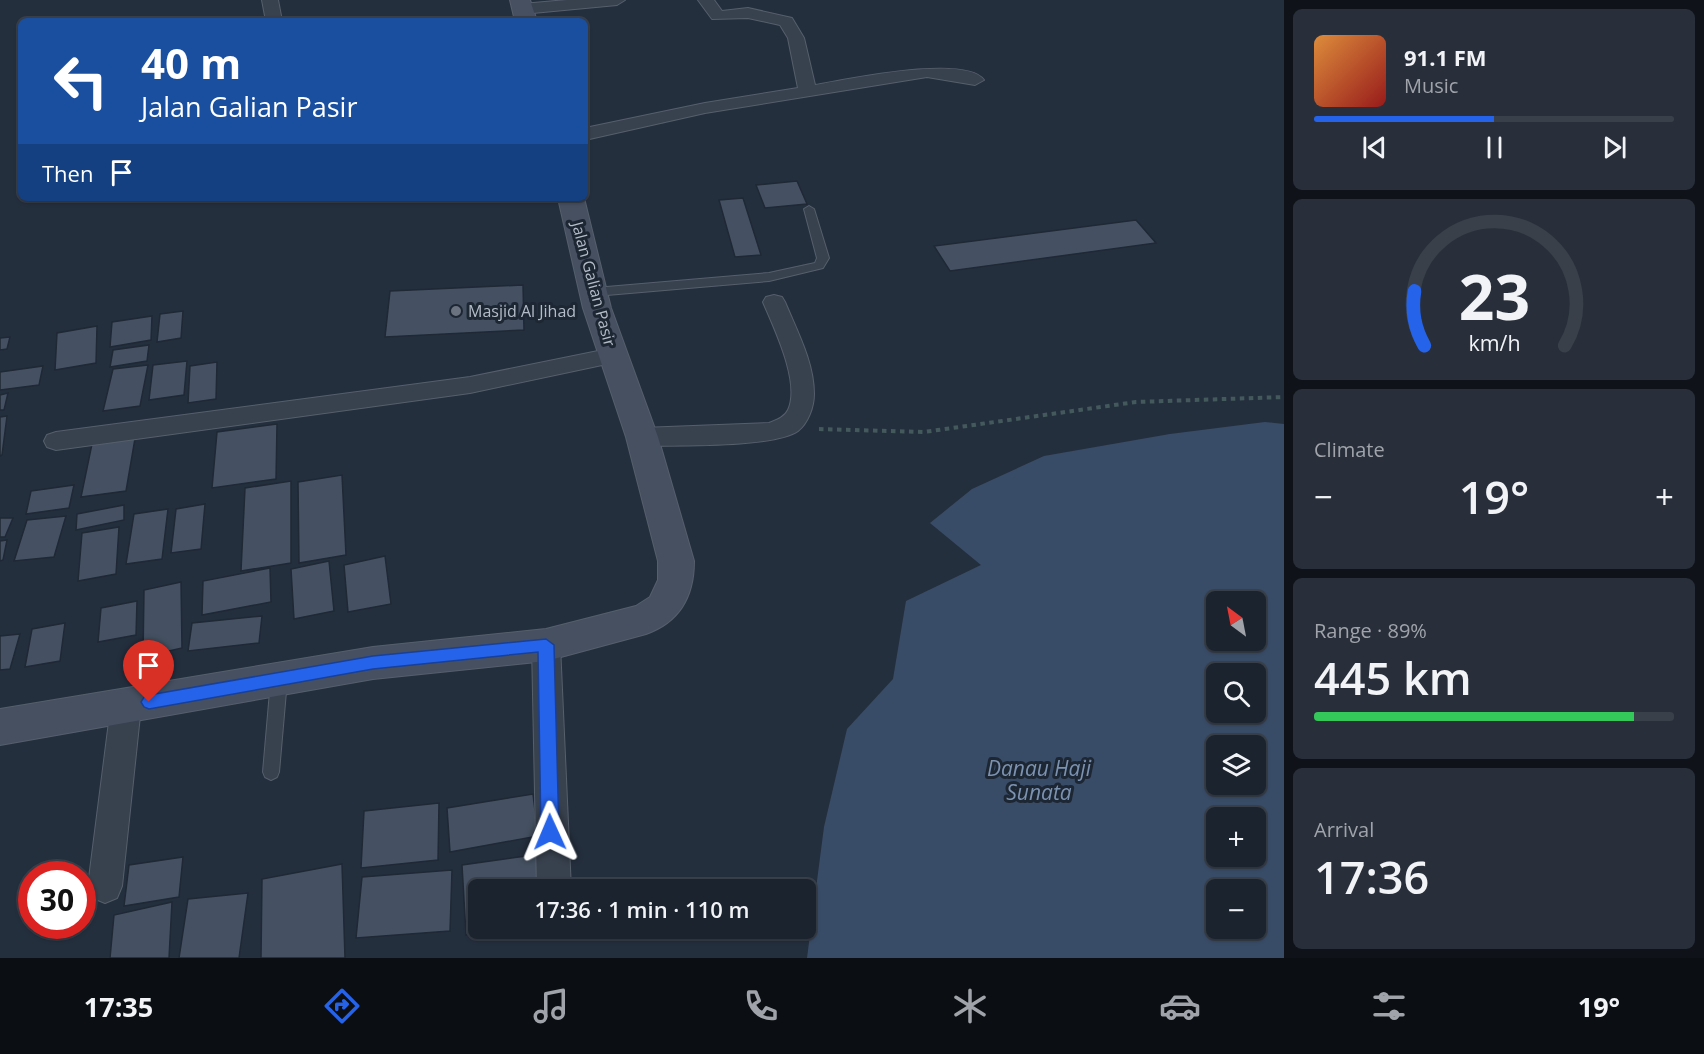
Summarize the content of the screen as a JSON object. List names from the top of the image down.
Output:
{
  "streets": {
    "street": ["Jalan Galian Pasir"]
  },
  "water": ["Danau Haji Sunata"],
  "places": ["Masjid Al Jihad"],
  "north": "top left",
  "page": {
    "turn": ["40 m", "Jalan Galian Pasir"],
    "song": ["91.1 FM", "Music"],
    "then": "Then",
    "tile": [
      "Climate",
      ["Range · 89%", "445 km"],
      ["Arrival", "17:36"]
    ],
    "heat": ["−", "19°", "+"],
    "map_buttons": ["+", "−"],
    "limit": "30",
    "trip": "17:36 · 1 min · 110 m",
    "tabs": ["17:35", "19°"],
    "gauge": ["23", "km/h"]
  }
}
